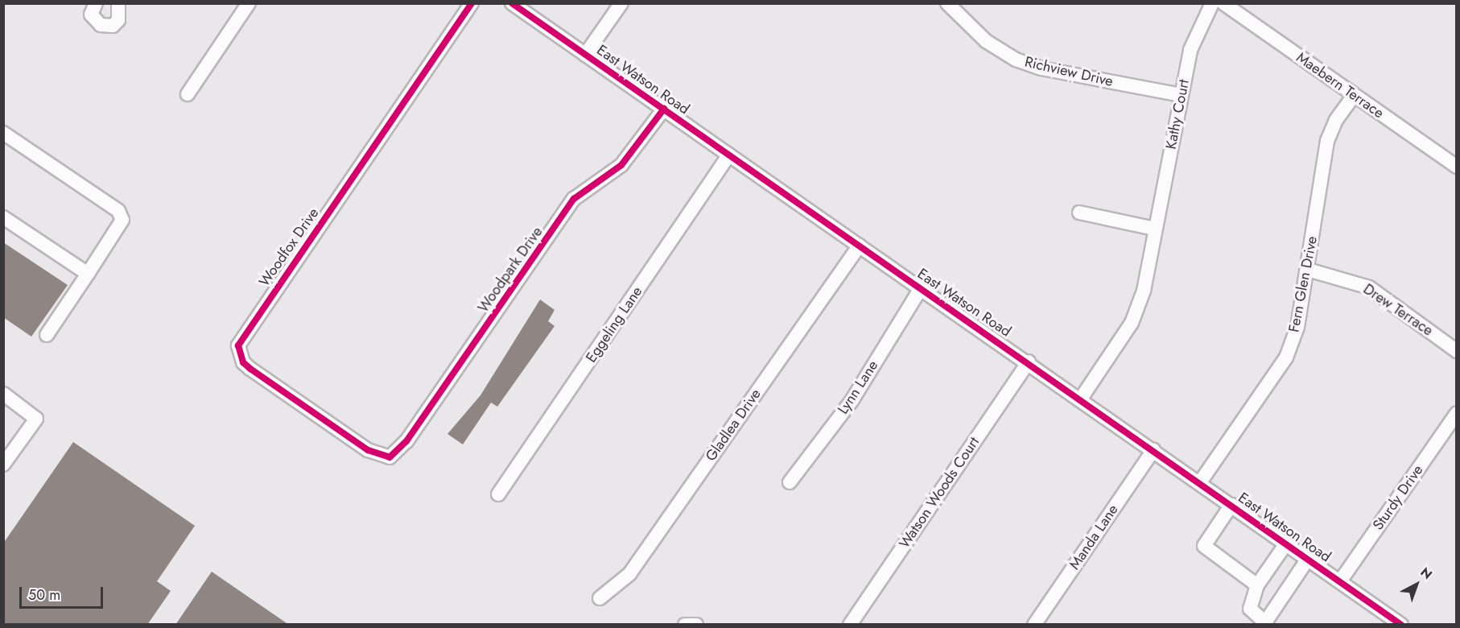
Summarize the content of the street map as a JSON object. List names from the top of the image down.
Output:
{
  "streets": {
    "street": [
      "Richview Drive",
      "East Watson Road",
      "Maebern Terrace",
      "Kathy Court",
      "Woodfox Drive",
      "Woodpark Drive",
      "Fern Glen Drive",
      "Drew Terrace",
      "Eggeling Lane",
      "Lynn Lane",
      "Gladlea Drive",
      "Watson Woods Court",
      "Sturdy Drive",
      "Manda Lane"
    ]
  },
  "crossings": [
    ["Richview Drive", "Kathy Court"],
    ["East Watson Road", "Kathy Court"],
    ["East Watson Road", "Woodpark Drive"],
    ["East Watson Road", "Fern Glen Drive"],
    ["East Watson Road", "Eggeling Lane"],
    ["East Watson Road", "Lynn Lane"],
    ["East Watson Road", "Gladlea Drive"],
    ["East Watson Road", "Watson Woods Court"],
    ["East Watson Road", "Sturdy Drive"],
    ["East Watson Road", "Manda Lane"],
    ["Maebern Terrace", "Fern Glen Drive"],
    ["Woodfox Drive", "Woodpark Drive"],
    ["Fern Glen Drive", "Drew Terrace"]
  ],
  "scale_bar": "50 m",
  "north": "top right"
}
